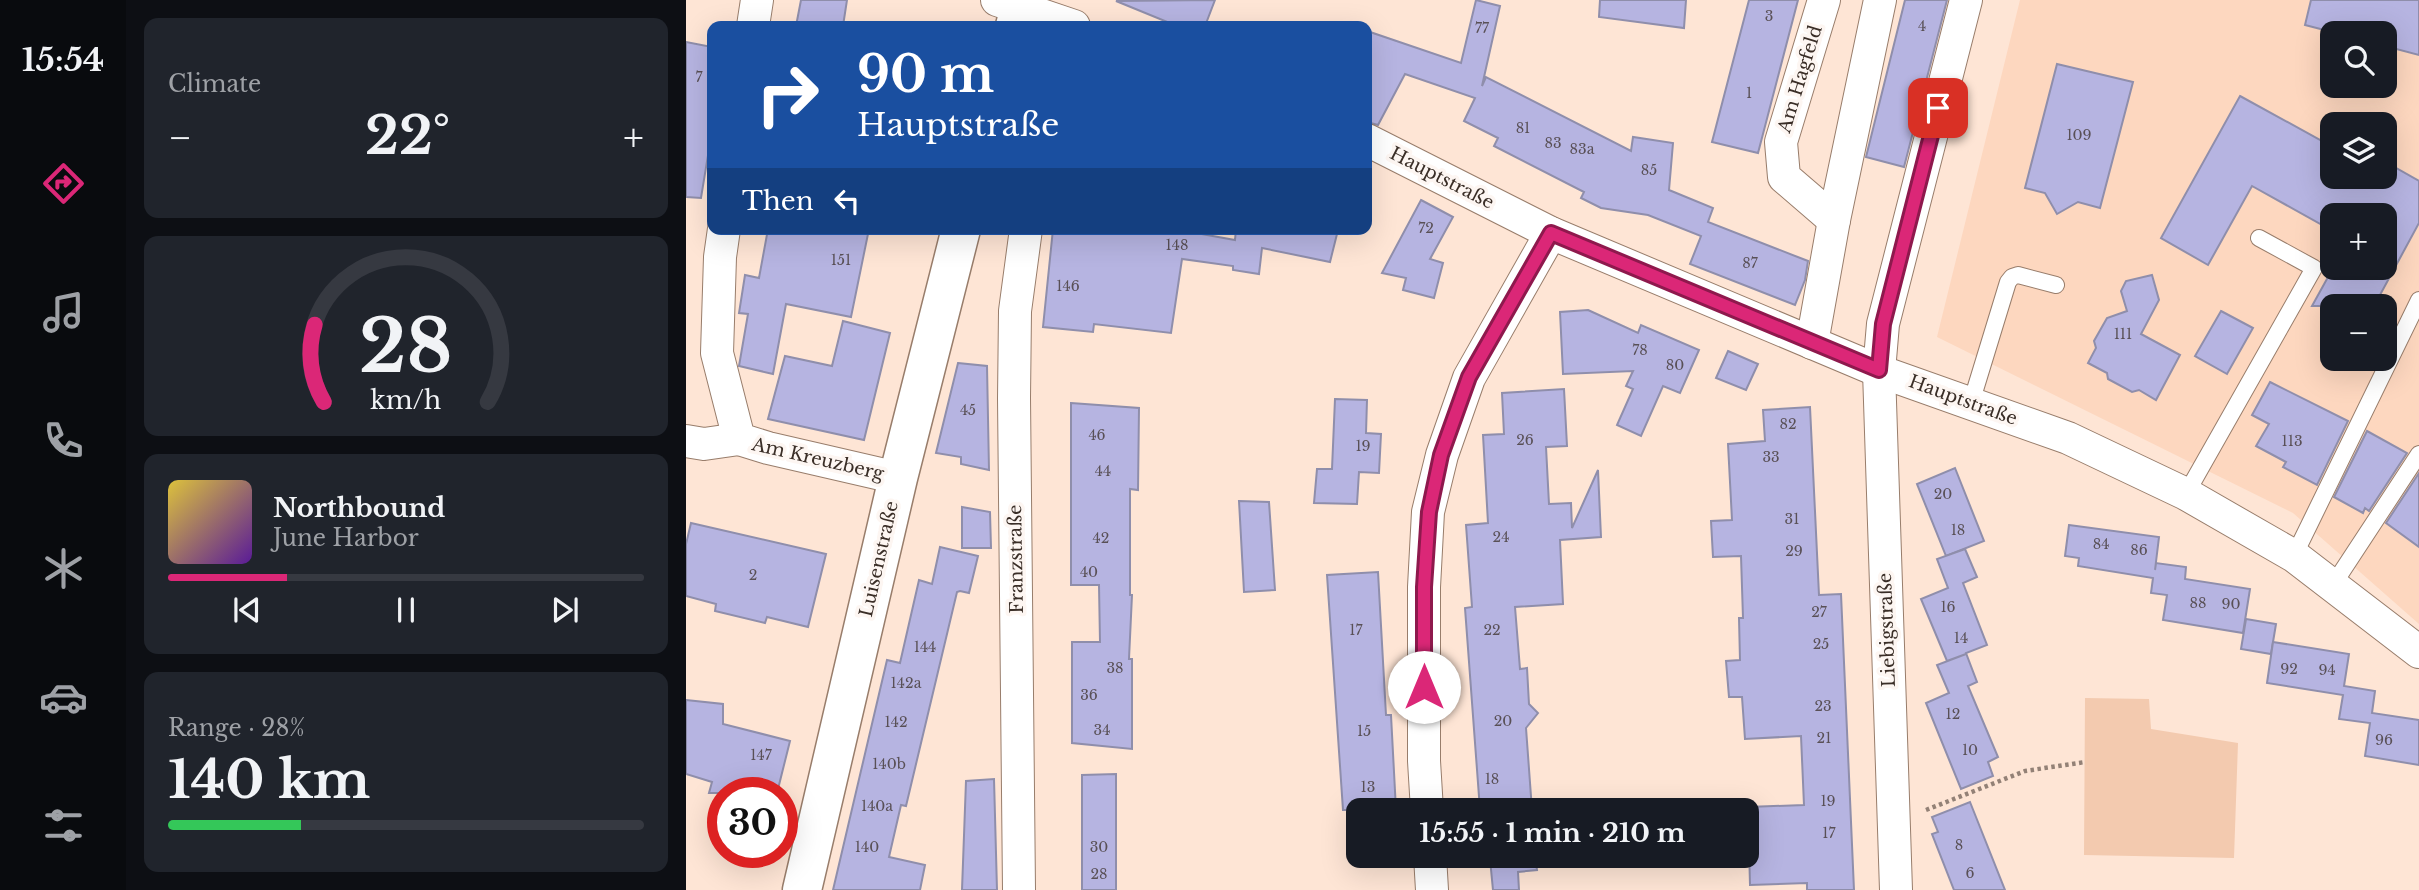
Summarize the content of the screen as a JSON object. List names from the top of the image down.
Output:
{
  "streets": {
    "main road": ["Luisenstraße"],
    "street": [
      "Am Hagfeld",
      "Hauptstraße",
      "Am Kreuzberg",
      "Franzstraße",
      "Liebigstraße"
    ]
  },
  "crossings": [
    ["Hauptstraße", "Liebigstraße"],
    ["Am Kreuzberg", "Luisenstraße"]
  ],
  "house_numbers": [
    "3",
    "4",
    "77",
    "7",
    "1",
    "81",
    "109",
    "83",
    "83a",
    "85",
    "72",
    "148",
    "151",
    "87",
    "146",
    "111",
    "78",
    "80",
    "45",
    "82",
    "46",
    "26",
    "113",
    "19",
    "33",
    "44",
    "20",
    "31",
    "18",
    "24",
    "42",
    "84",
    "86",
    "29",
    "40",
    "2",
    "88",
    "90",
    "16",
    "27",
    "17",
    "22",
    "14",
    "25",
    "144",
    "38",
    "92",
    "94",
    "142a",
    "36",
    "23",
    "12",
    "20",
    "142",
    "34",
    "15",
    "21",
    "96",
    "10",
    "147",
    "140b",
    "18",
    "13",
    "19",
    "140a",
    "17",
    "8",
    "140",
    "30",
    "6",
    "28"
  ],
  "page": {
    "tabs": "15:54",
    "tile": [
      "Climate",
      ["Range · 28%", "140 km"]
    ],
    "map_buttons": ["+", "−"],
    "turn": ["90 m", "Hauptstraße"],
    "heat": ["−", "22°", "+"],
    "then": "Then",
    "song": ["Northbound", "June Harbor"],
    "limit": "30",
    "trip": "15:55 · 1 min · 210 m",
    "gauge": ["28", "km/h"]
  }
}
